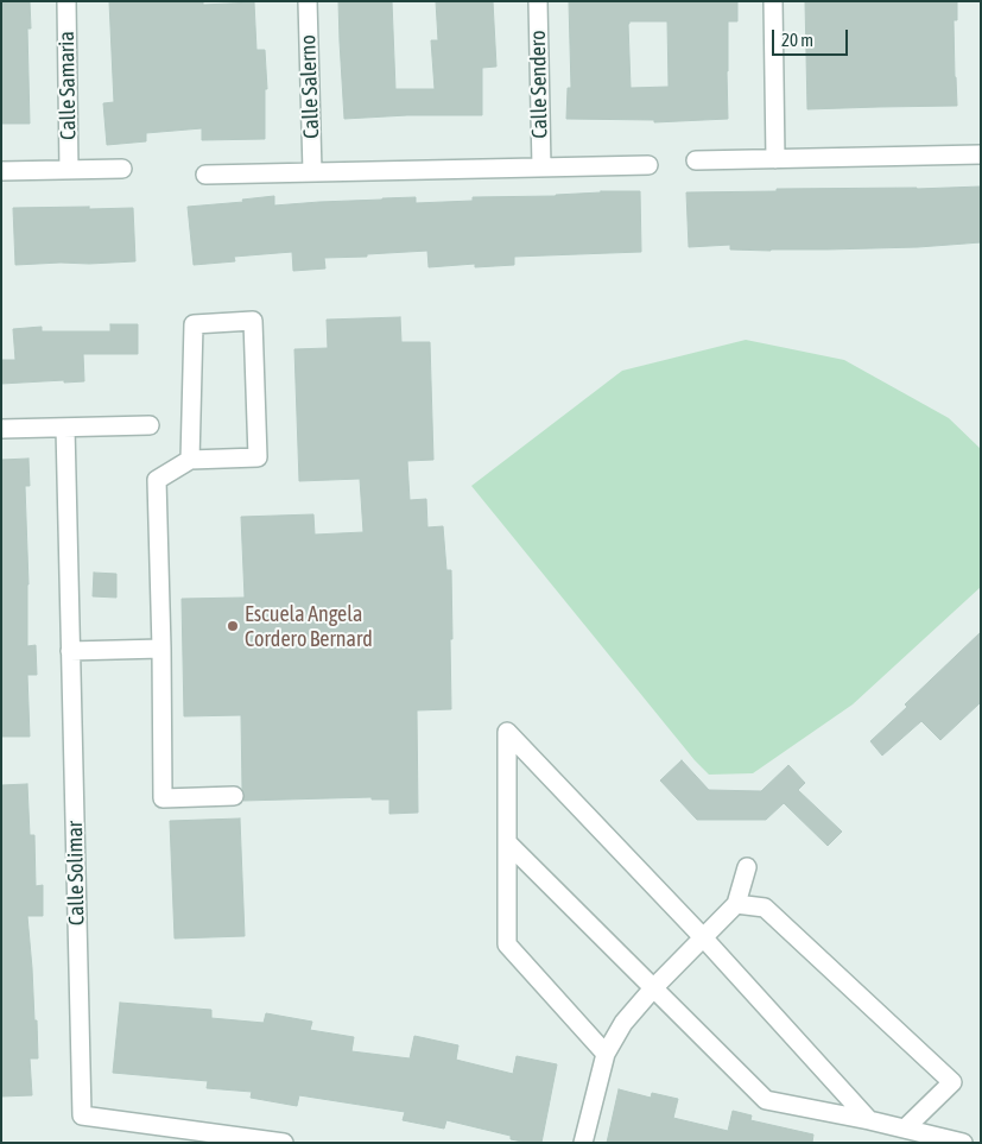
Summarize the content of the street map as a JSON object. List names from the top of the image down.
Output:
{
  "streets": {
    "street": [
      "Calle Sendero",
      "Calle Samaria",
      "Calle Salerno",
      "Calle Solimar"
    ]
  },
  "places": ["Escuela Angela Cordero Bernard"],
  "scale_bar": "20 m"
}
